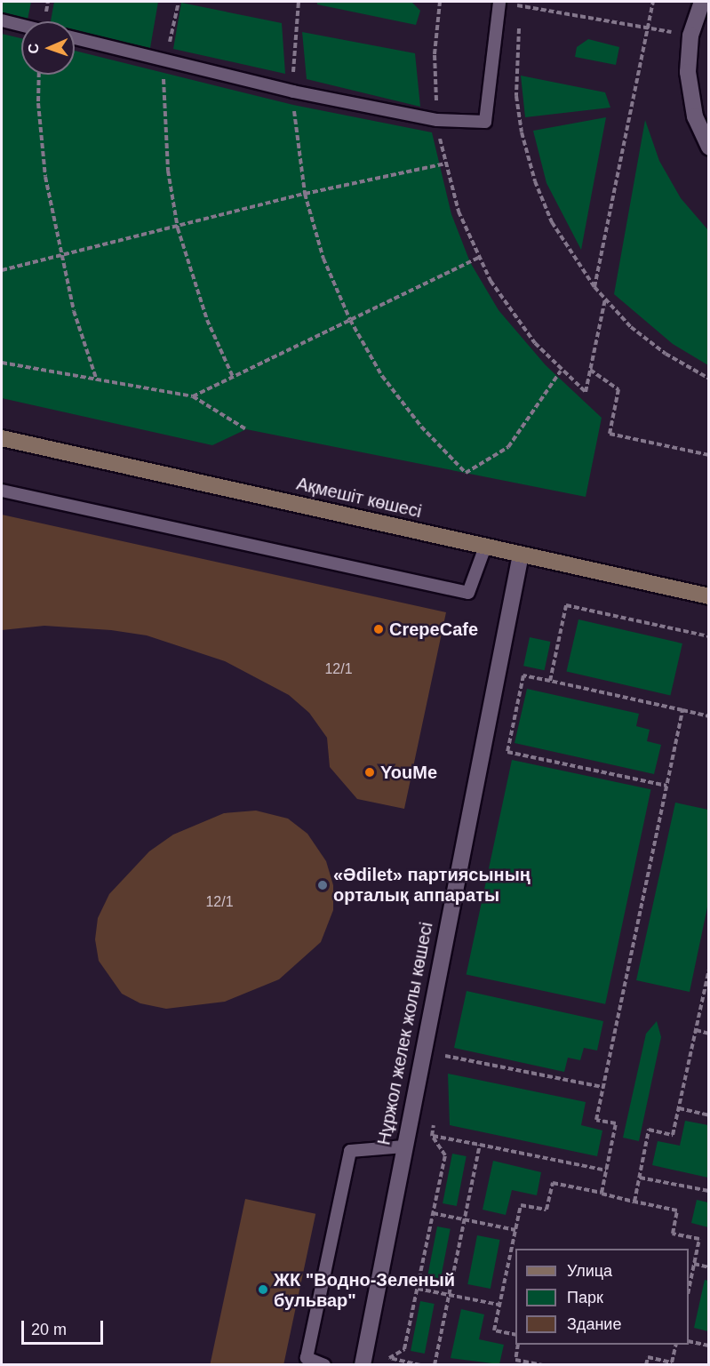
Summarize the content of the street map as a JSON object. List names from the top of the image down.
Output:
{
  "streets": {
    "main road": ["Ақмешіт көшесі"],
    "street": ["Нұржол желек жолы көшесі"]
  },
  "crossings": [
    ["Ақмешіт көшесі", "Нұржол желек жолы көшесі"]
  ],
  "places": [
    "CrepeCafe",
    "YouMe",
    "«Әdilet» партиясының орталық аппараты",
    "ЖК \"Водно-Зеленый бульвар\""
  ],
  "house_numbers": ["12/1", "12/1"],
  "legend": ["Улица", "Парк", "Здание"],
  "scale_bar": "20 m",
  "north": "left"
}
